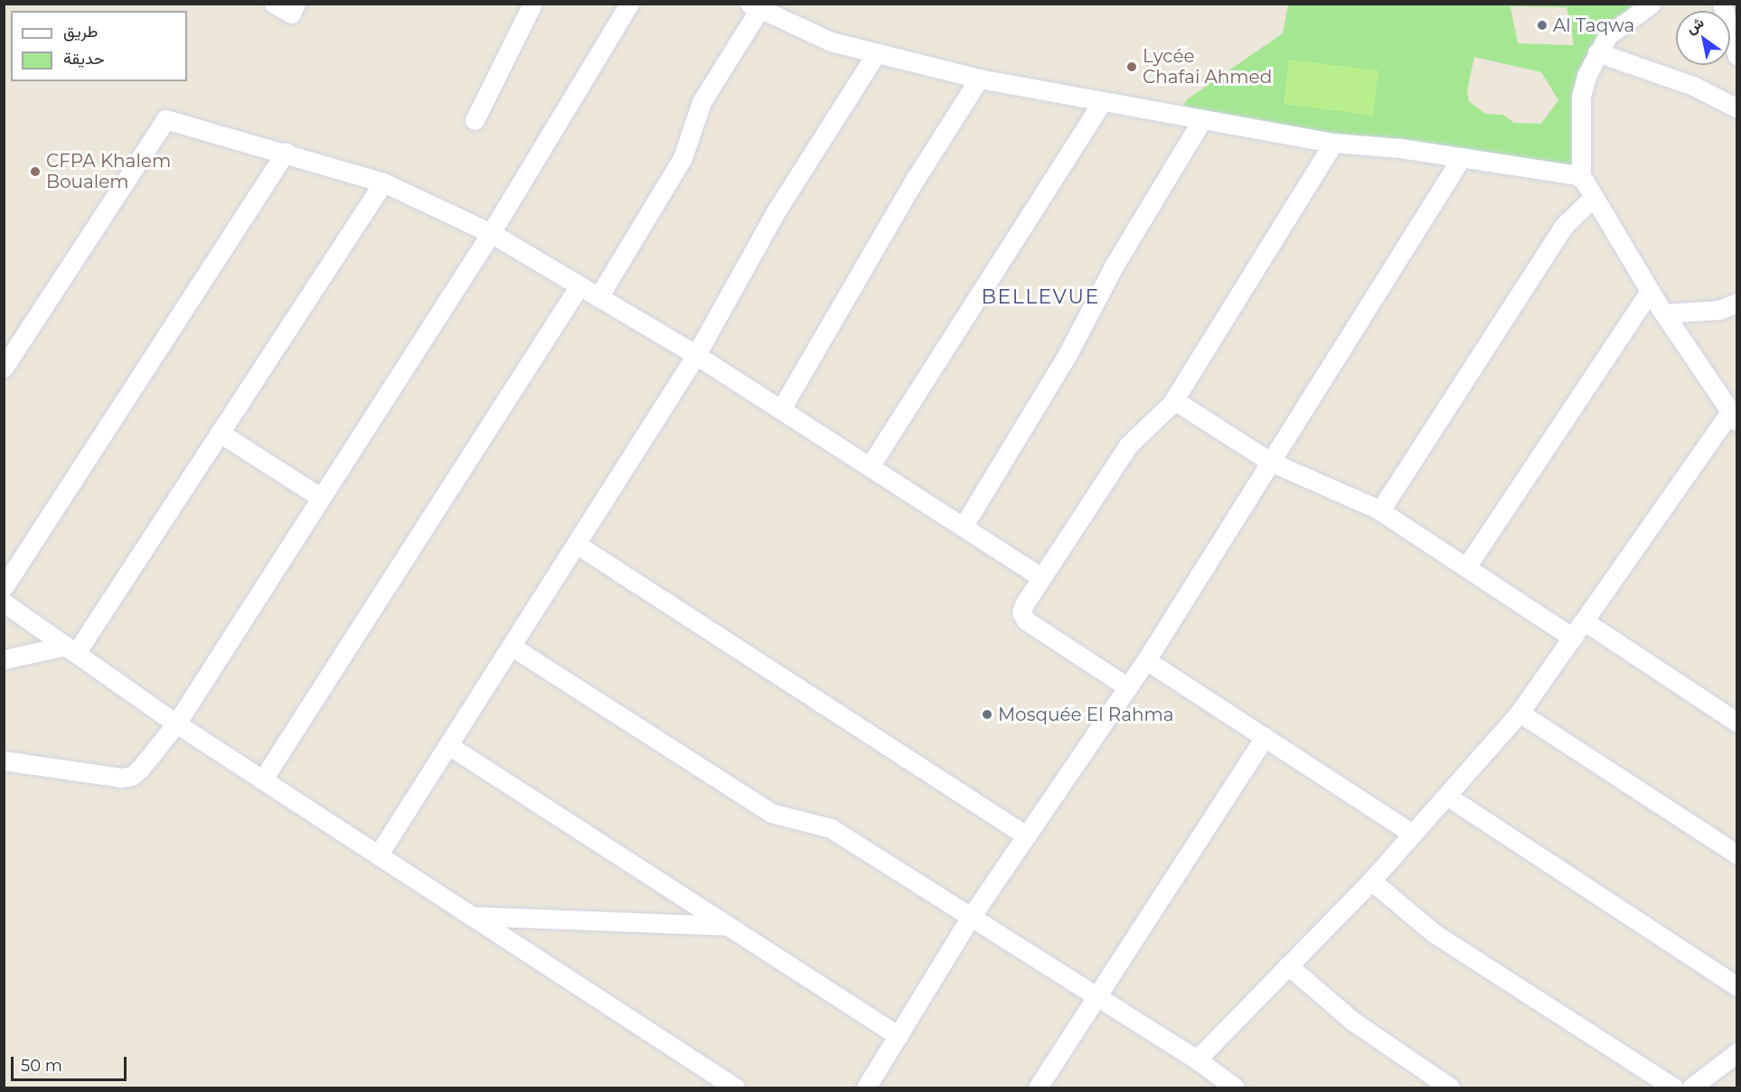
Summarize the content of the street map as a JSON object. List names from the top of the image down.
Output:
{
  "districts": ["BELLEVUE"],
  "places": [
    "Al Taqwa",
    "Lycée Chafai Ahmed",
    "CFPA Khalem Boualem",
    "Mosquée El Rahma"
  ],
  "legend": ["طريق", "حديقة"],
  "scale_bar": "50 m",
  "north": "top left"
}
